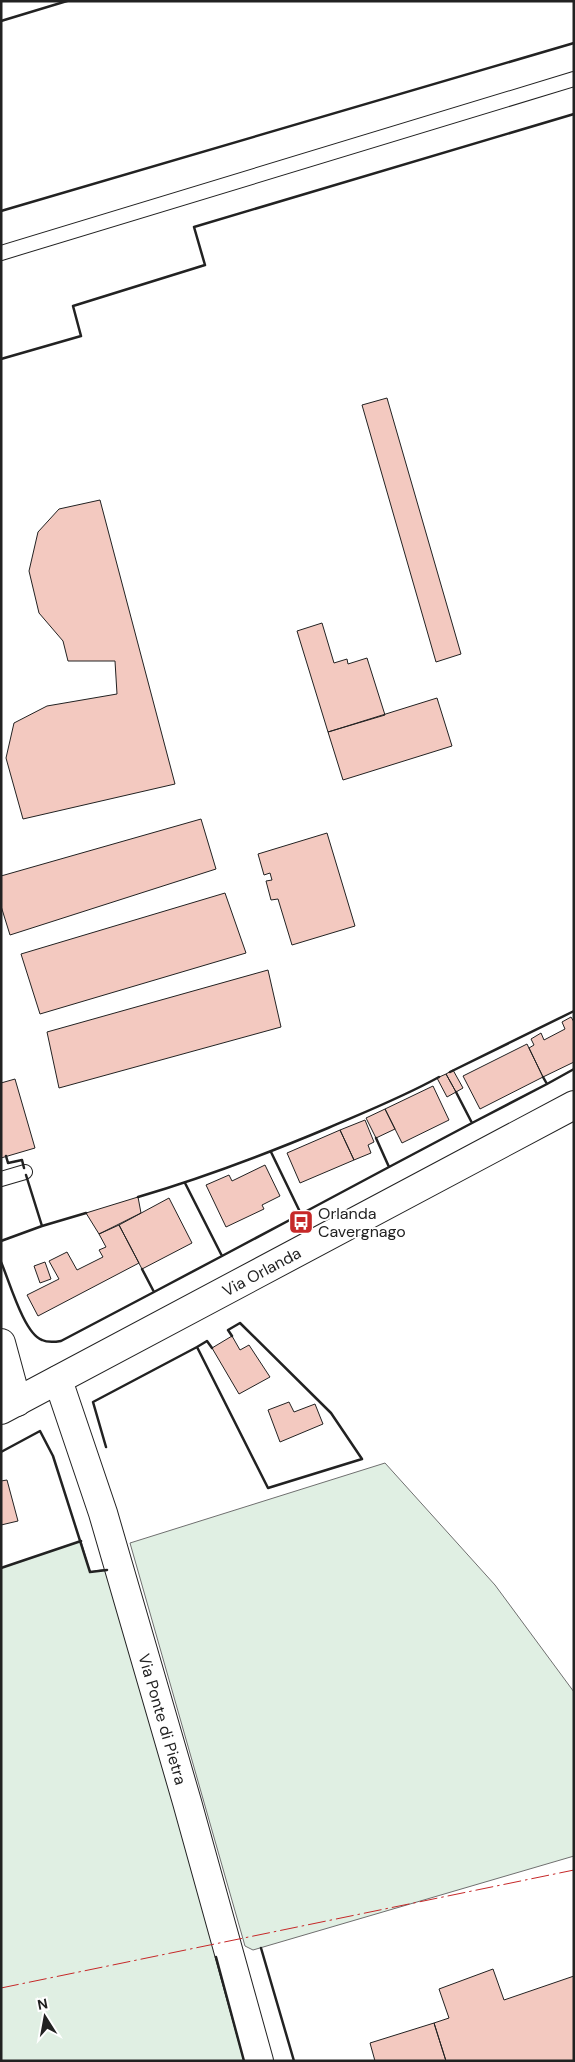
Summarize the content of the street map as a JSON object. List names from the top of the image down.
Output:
{
  "streets": {
    "street": ["Via Orlanda", "Via Ponte di Pietra"]
  },
  "crossings": [
    ["Via Orlanda", "Via Ponte di Pietra"]
  ],
  "places": {
    "bus stop": ["Orlanda Cavergnago"]
  },
  "north": "top"
}
